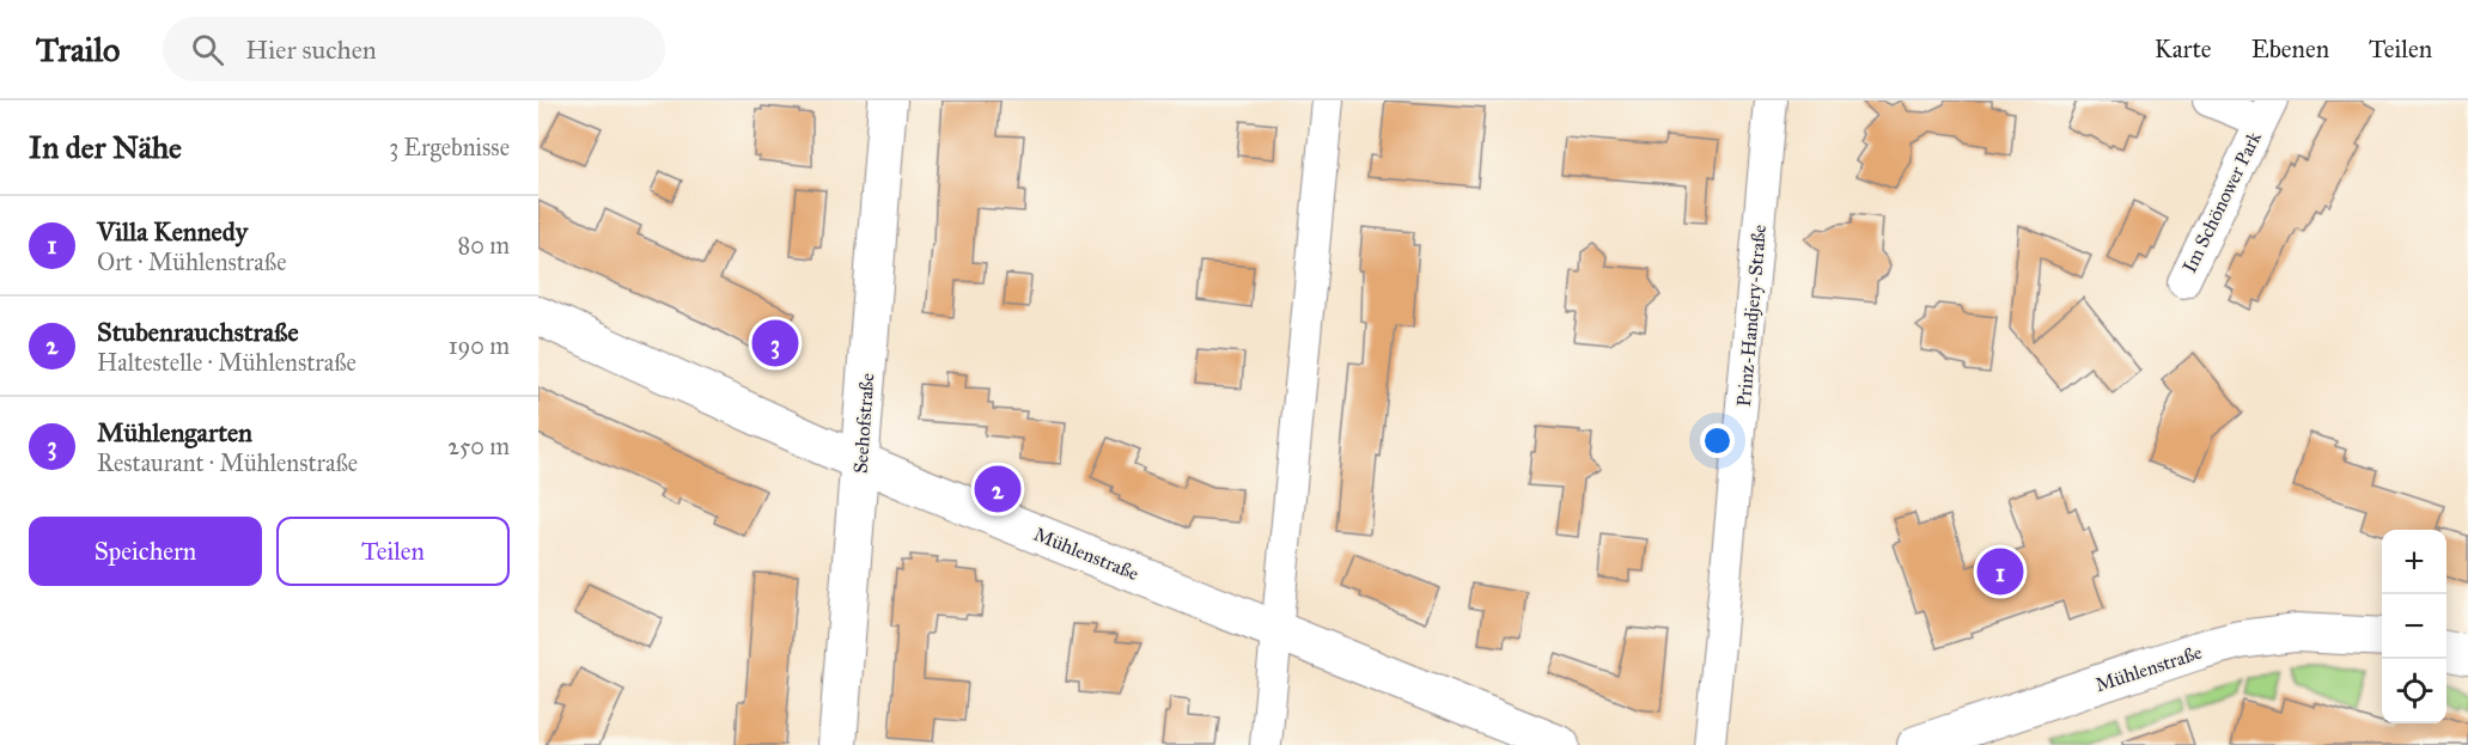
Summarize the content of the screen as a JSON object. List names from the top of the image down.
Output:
{
  "streets": {
    "street": [
      "Im Schönower Park",
      "Prinz-Handjery-Straße",
      "Seehofstraße",
      "Mühlenstraße"
    ]
  },
  "crossings": [
    ["Seehofstraße", "Mühlenstraße"]
  ],
  "page": {
    "header": "Trailo",
    "search": "Hier suchen",
    "nav": ["Karte", "Ebenen", "Teilen"],
    "heading": ["In der Nähe", "3 Ergebnisse"],
    "list": [
      {
        "mark": "1",
        "name": "Villa Kennedy",
        "note": "Ort · Mühlenstraße",
        "value": "80 m"
      },
      {
        "mark": "2",
        "name": "Stubenrauchstraße",
        "note": "Haltestelle · Mühlenstraße",
        "value": "190 m"
      },
      {
        "mark": "3",
        "name": "Mühlengarten",
        "note": "Restaurant · Mühlenstraße",
        "value": "250 m"
      }
    ],
    "pins": ["3", "2", "1"],
    "buttons": ["Speichern", "Teilen"],
    "map_buttons": ["+", "−"]
  }
}
